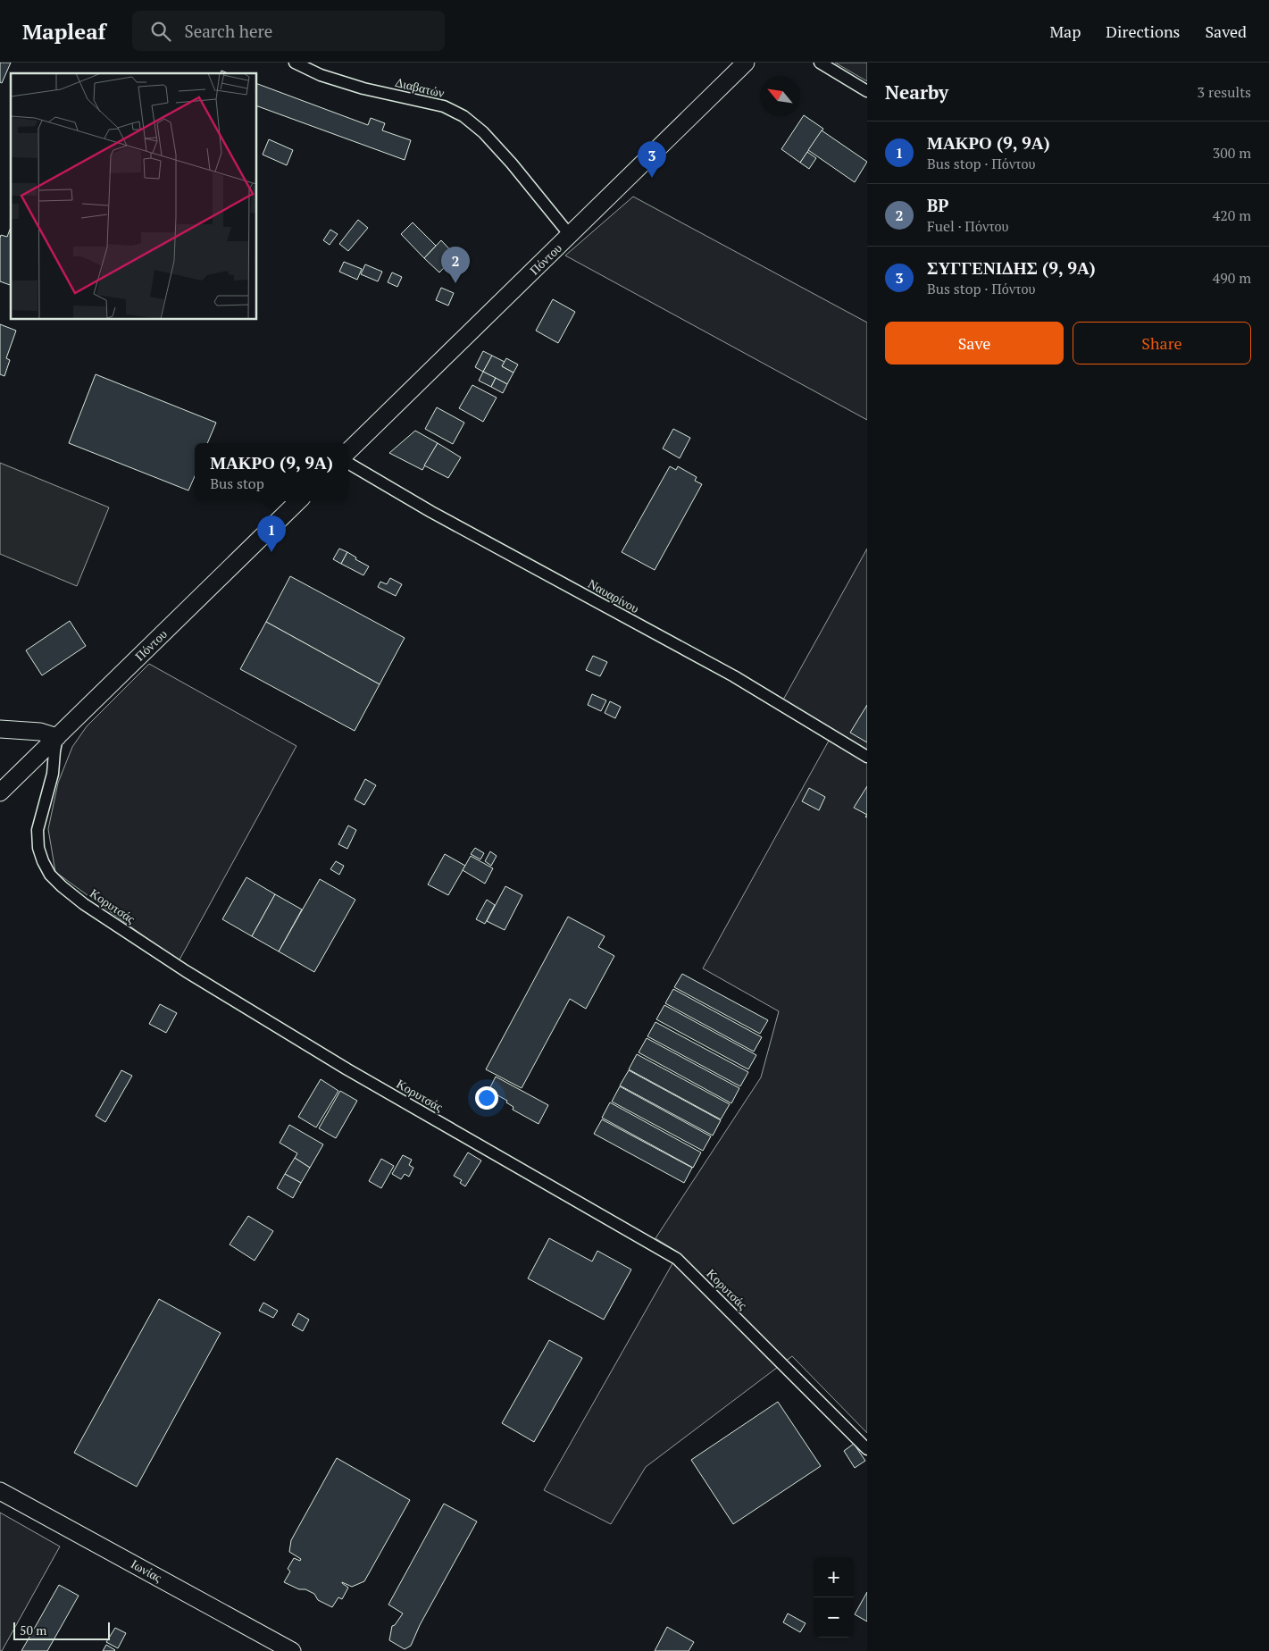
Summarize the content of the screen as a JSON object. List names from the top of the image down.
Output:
{
  "streets": {
    "street": [
      "Διαβατών",
      "Πόντου",
      "Ναυαρίνου",
      "Κορυτσάς",
      "Ιωνίας"
    ]
  },
  "crossings": [
    ["Διαβατών", "Πόντου"],
    ["Πόντου", "Κορυτσάς"]
  ],
  "scale_bar": "50 m",
  "north": "top left",
  "page": {
    "header": "Mapleaf",
    "search": "Search here",
    "nav": ["Map", "Directions", "Saved"],
    "heading": ["Nearby", "3 results"],
    "list": [
      {
        "mark": "1",
        "name": "ΜΑΚΡΟ (9, 9Α)",
        "note": "Bus stop · Πόντου",
        "value": "300 m"
      },
      {
        "mark": "2",
        "name": "BP",
        "note": "Fuel · Πόντου",
        "value": "420 m"
      },
      {
        "mark": "3",
        "name": "ΣΥΓΓΕΝΙΔΗΣ (9, 9Α)",
        "note": "Bus stop · Πόντου",
        "value": "490 m"
      }
    ],
    "pins": ["3", "2", "1"],
    "buttons": ["Save", "Share"],
    "popup": ["ΜΑΚΡΟ (9, 9Α)", "Bus stop"],
    "map_buttons": ["+", "−"],
    "scale": "50 m"
  }
}
